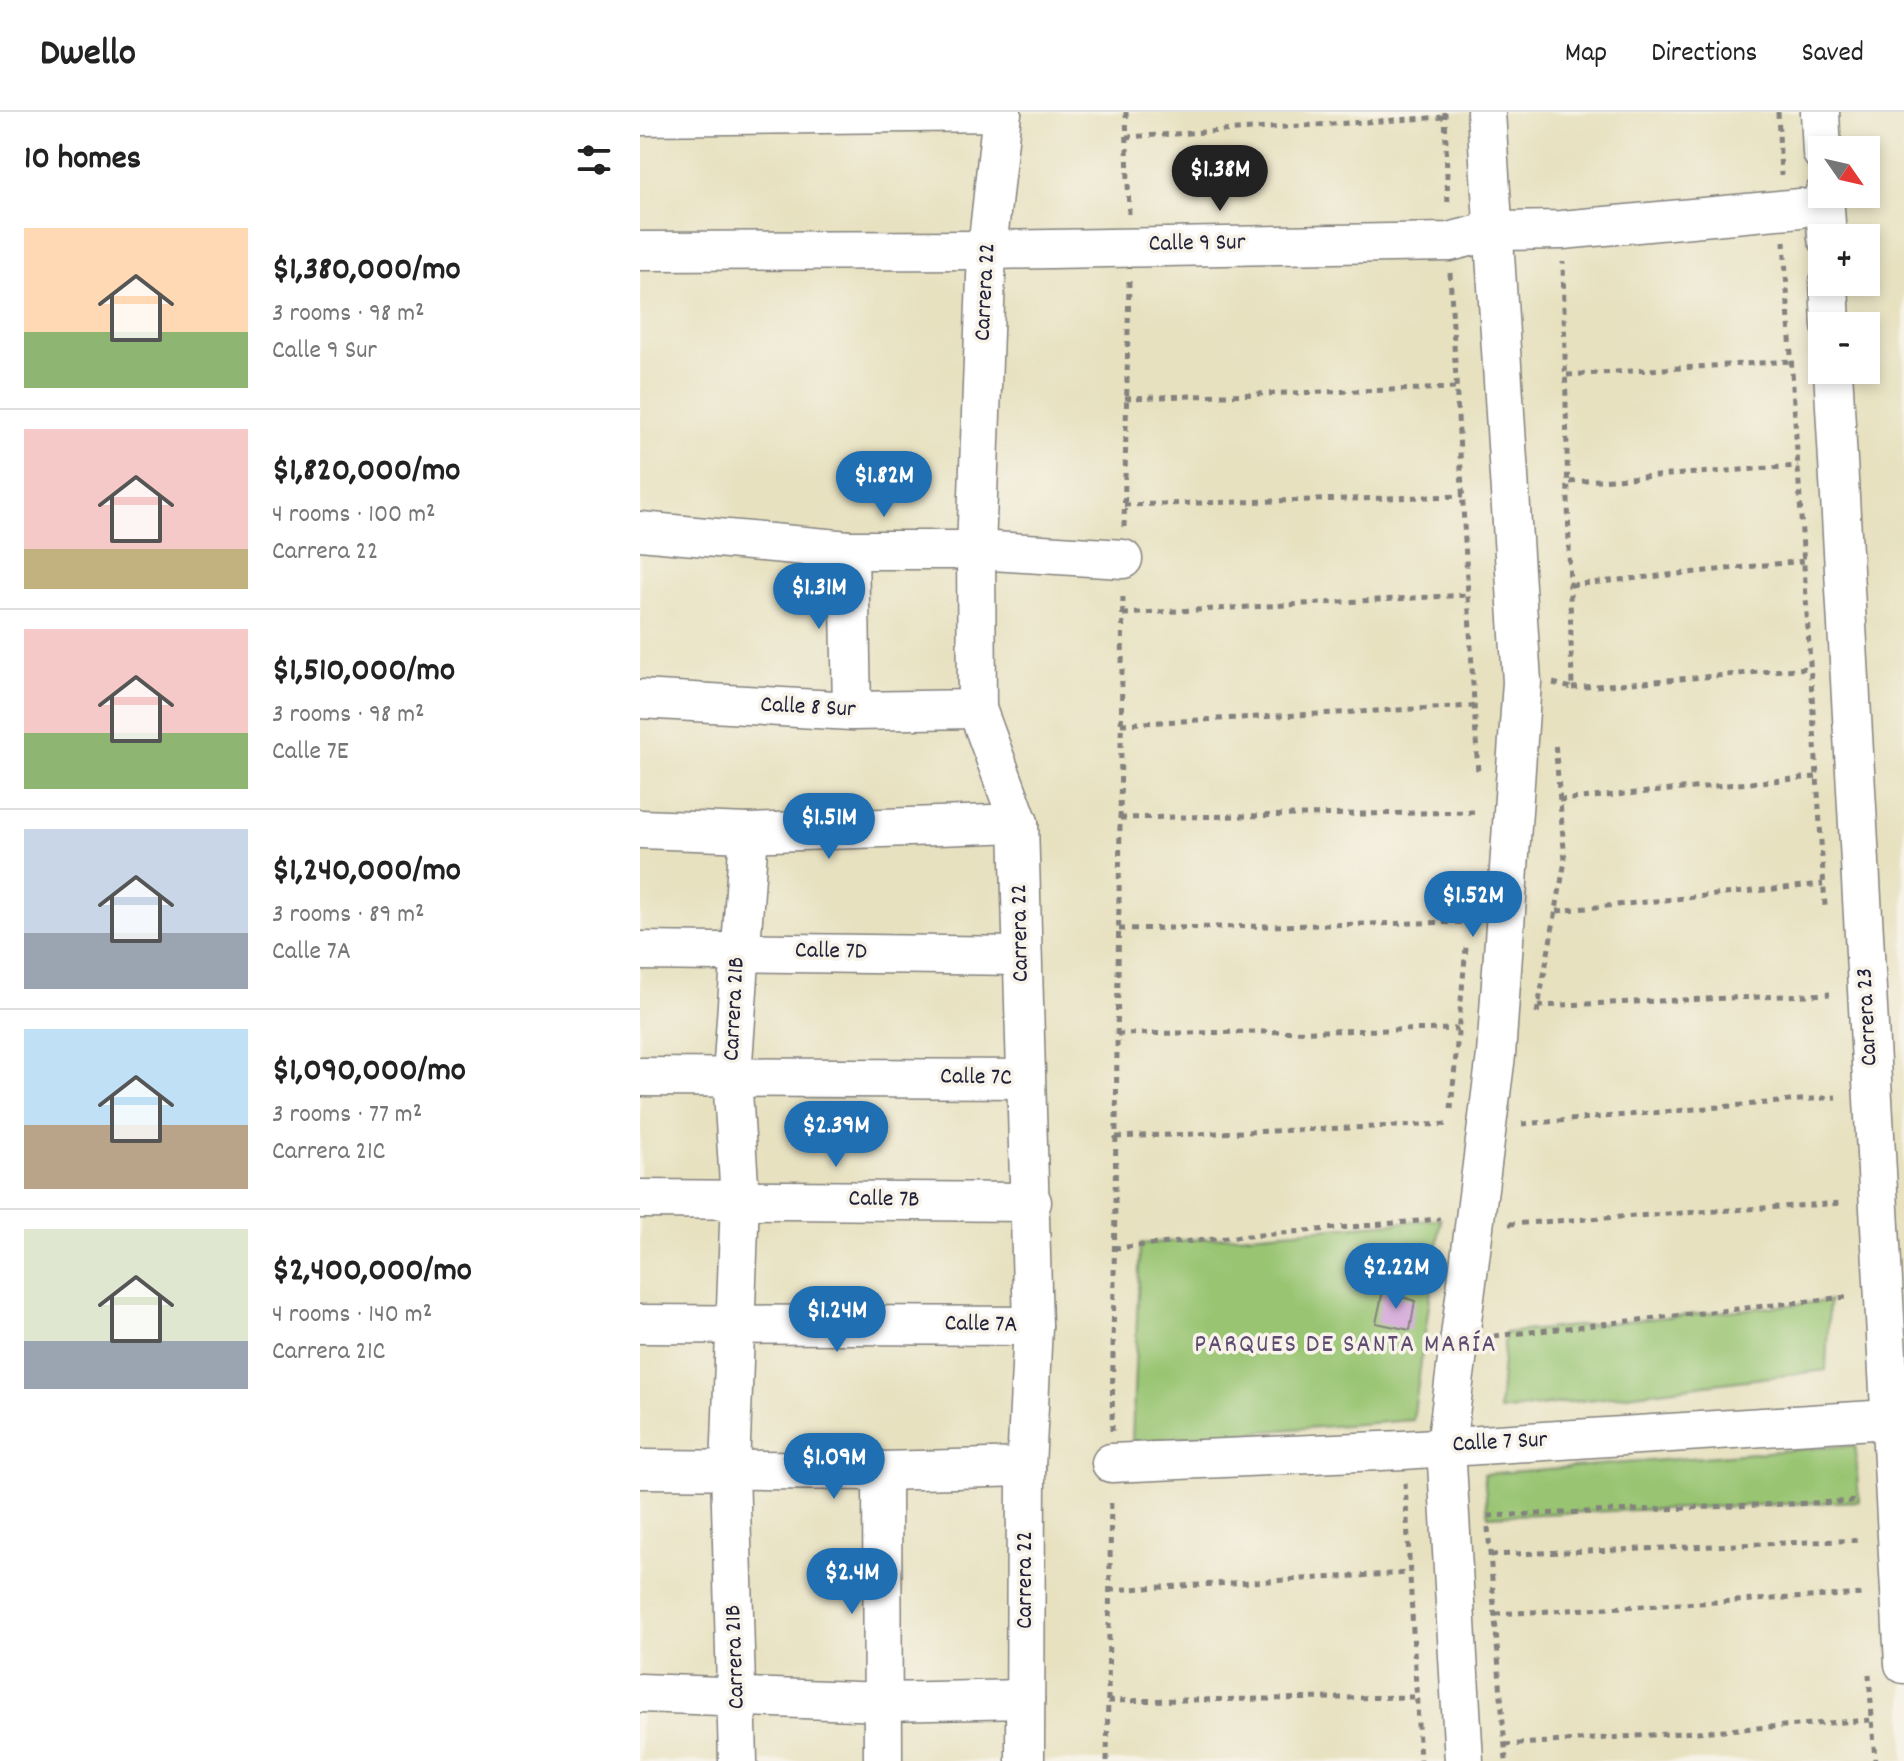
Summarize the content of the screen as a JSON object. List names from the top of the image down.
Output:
{
  "streets": {
    "street": [
      "Calle 9 Sur",
      "Carrera 22",
      "Calle 8 Sur",
      "Calle 7D",
      "Carrera 21B",
      "Carrera 23",
      "Calle 7C",
      "Calle 7B",
      "Calle 7A",
      "Calle 7 Sur"
    ]
  },
  "crossings": [
    ["Calle 9 Sur", "Carrera 22"],
    ["Carrera 22", "Calle 8 Sur"],
    ["Carrera 22", "Calle 7D"],
    ["Carrera 22", "Calle 7C"],
    ["Carrera 22", "Calle 7B"],
    ["Carrera 22", "Calle 7A"],
    ["Calle 7D", "Carrera 21B"],
    ["Carrera 21B", "Calle 7C"],
    ["Carrera 21B", "Calle 7B"],
    ["Carrera 21B", "Calle 7A"],
    ["Carrera 23", "Calle 7 Sur"]
  ],
  "districts": ["PARQUES DE SANTA MARÍA"],
  "north": "bottom right",
  "page": {
    "header": "Dwello",
    "nav": ["Map", "Directions", "Saved"],
    "heading": "10 homes",
    "map_buttons": ["+", "−"],
    "price": [
      "$1.38M",
      "$1.82M",
      "$1.31M",
      "$1.51M",
      "$1.52M",
      "$2.39M",
      "$2.22M",
      "$1.24M",
      "$1.09M",
      "$2.4M"
    ],
    "list": [
      {
        "name": "$1,380,000/mo",
        "note": "3 rooms · 98 m² · Calle 9 Sur"
      },
      {
        "name": "$1,820,000/mo",
        "note": "4 rooms · 100 m² · Carrera 22"
      },
      {
        "name": "$1,510,000/mo",
        "note": "3 rooms · 98 m² · Calle 7E"
      },
      {
        "name": "$1,240,000/mo",
        "note": "3 rooms · 89 m² · Calle 7A"
      },
      {
        "name": "$1,090,000/mo",
        "note": "3 rooms · 77 m² · Carrera 21C"
      },
      {
        "name": "$2,400,000/mo",
        "note": "4 rooms · 140 m² · Carrera 21C"
      }
    ]
  }
}
